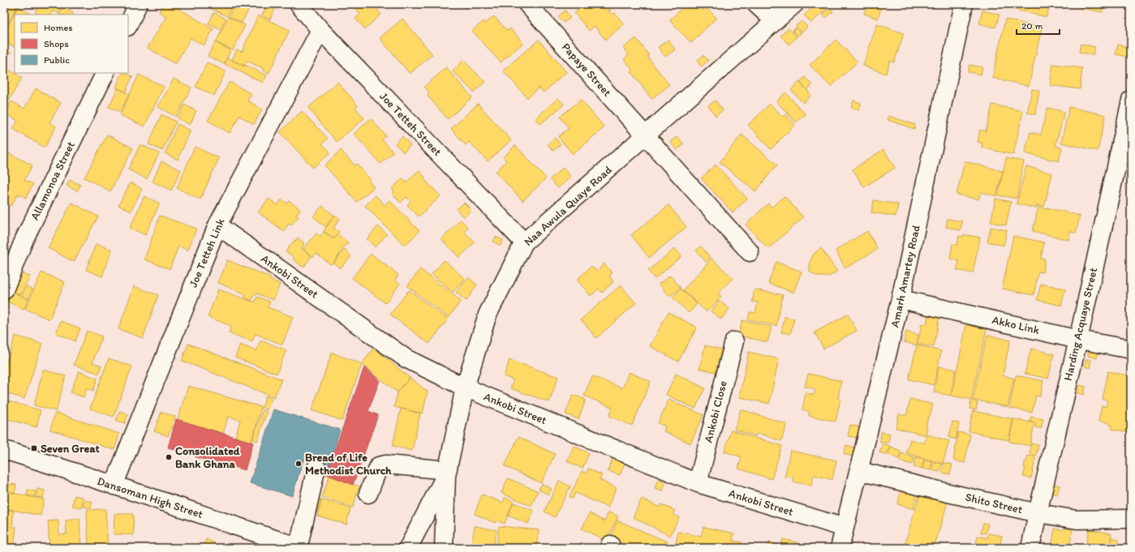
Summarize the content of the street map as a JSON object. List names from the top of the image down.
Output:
{
  "streets": {
    "street": [
      "Papaye Street",
      "Joe Tetteh Street",
      "Allamonoa Street",
      "Naa Awula Quaye Road",
      "Joe Tetteh Link",
      "Ankobi Street",
      "Amarh Amartey Road",
      "Harding Acquaye Street",
      "Akko Link",
      "Ankobi Close",
      "Dansoman High Street",
      "Shito Street"
    ]
  },
  "crossings": [
    ["Papaye Street", "Naa Awula Quaye Road"],
    ["Joe Tetteh Street", "Naa Awula Quaye Road"],
    ["Joe Tetteh Street", "Joe Tetteh Link"],
    ["Naa Awula Quaye Road", "Ankobi Street"],
    ["Joe Tetteh Link", "Ankobi Street"],
    ["Joe Tetteh Link", "Dansoman High Street"],
    ["Ankobi Street", "Amarh Amartey Road"],
    ["Ankobi Street", "Ankobi Close"],
    ["Amarh Amartey Road", "Akko Link"],
    ["Amarh Amartey Road", "Shito Street"],
    ["Harding Acquaye Street", "Akko Link"],
    ["Harding Acquaye Street", "Shito Street"]
  ],
  "places": {
    "transit": ["Seven Great"],
    "other": ["Consolidated Bank Ghana", "Bread of Life Methodist Church"]
  },
  "legend": ["Homes", "Shops", "Public"],
  "scale_bar": "20 m"
}
